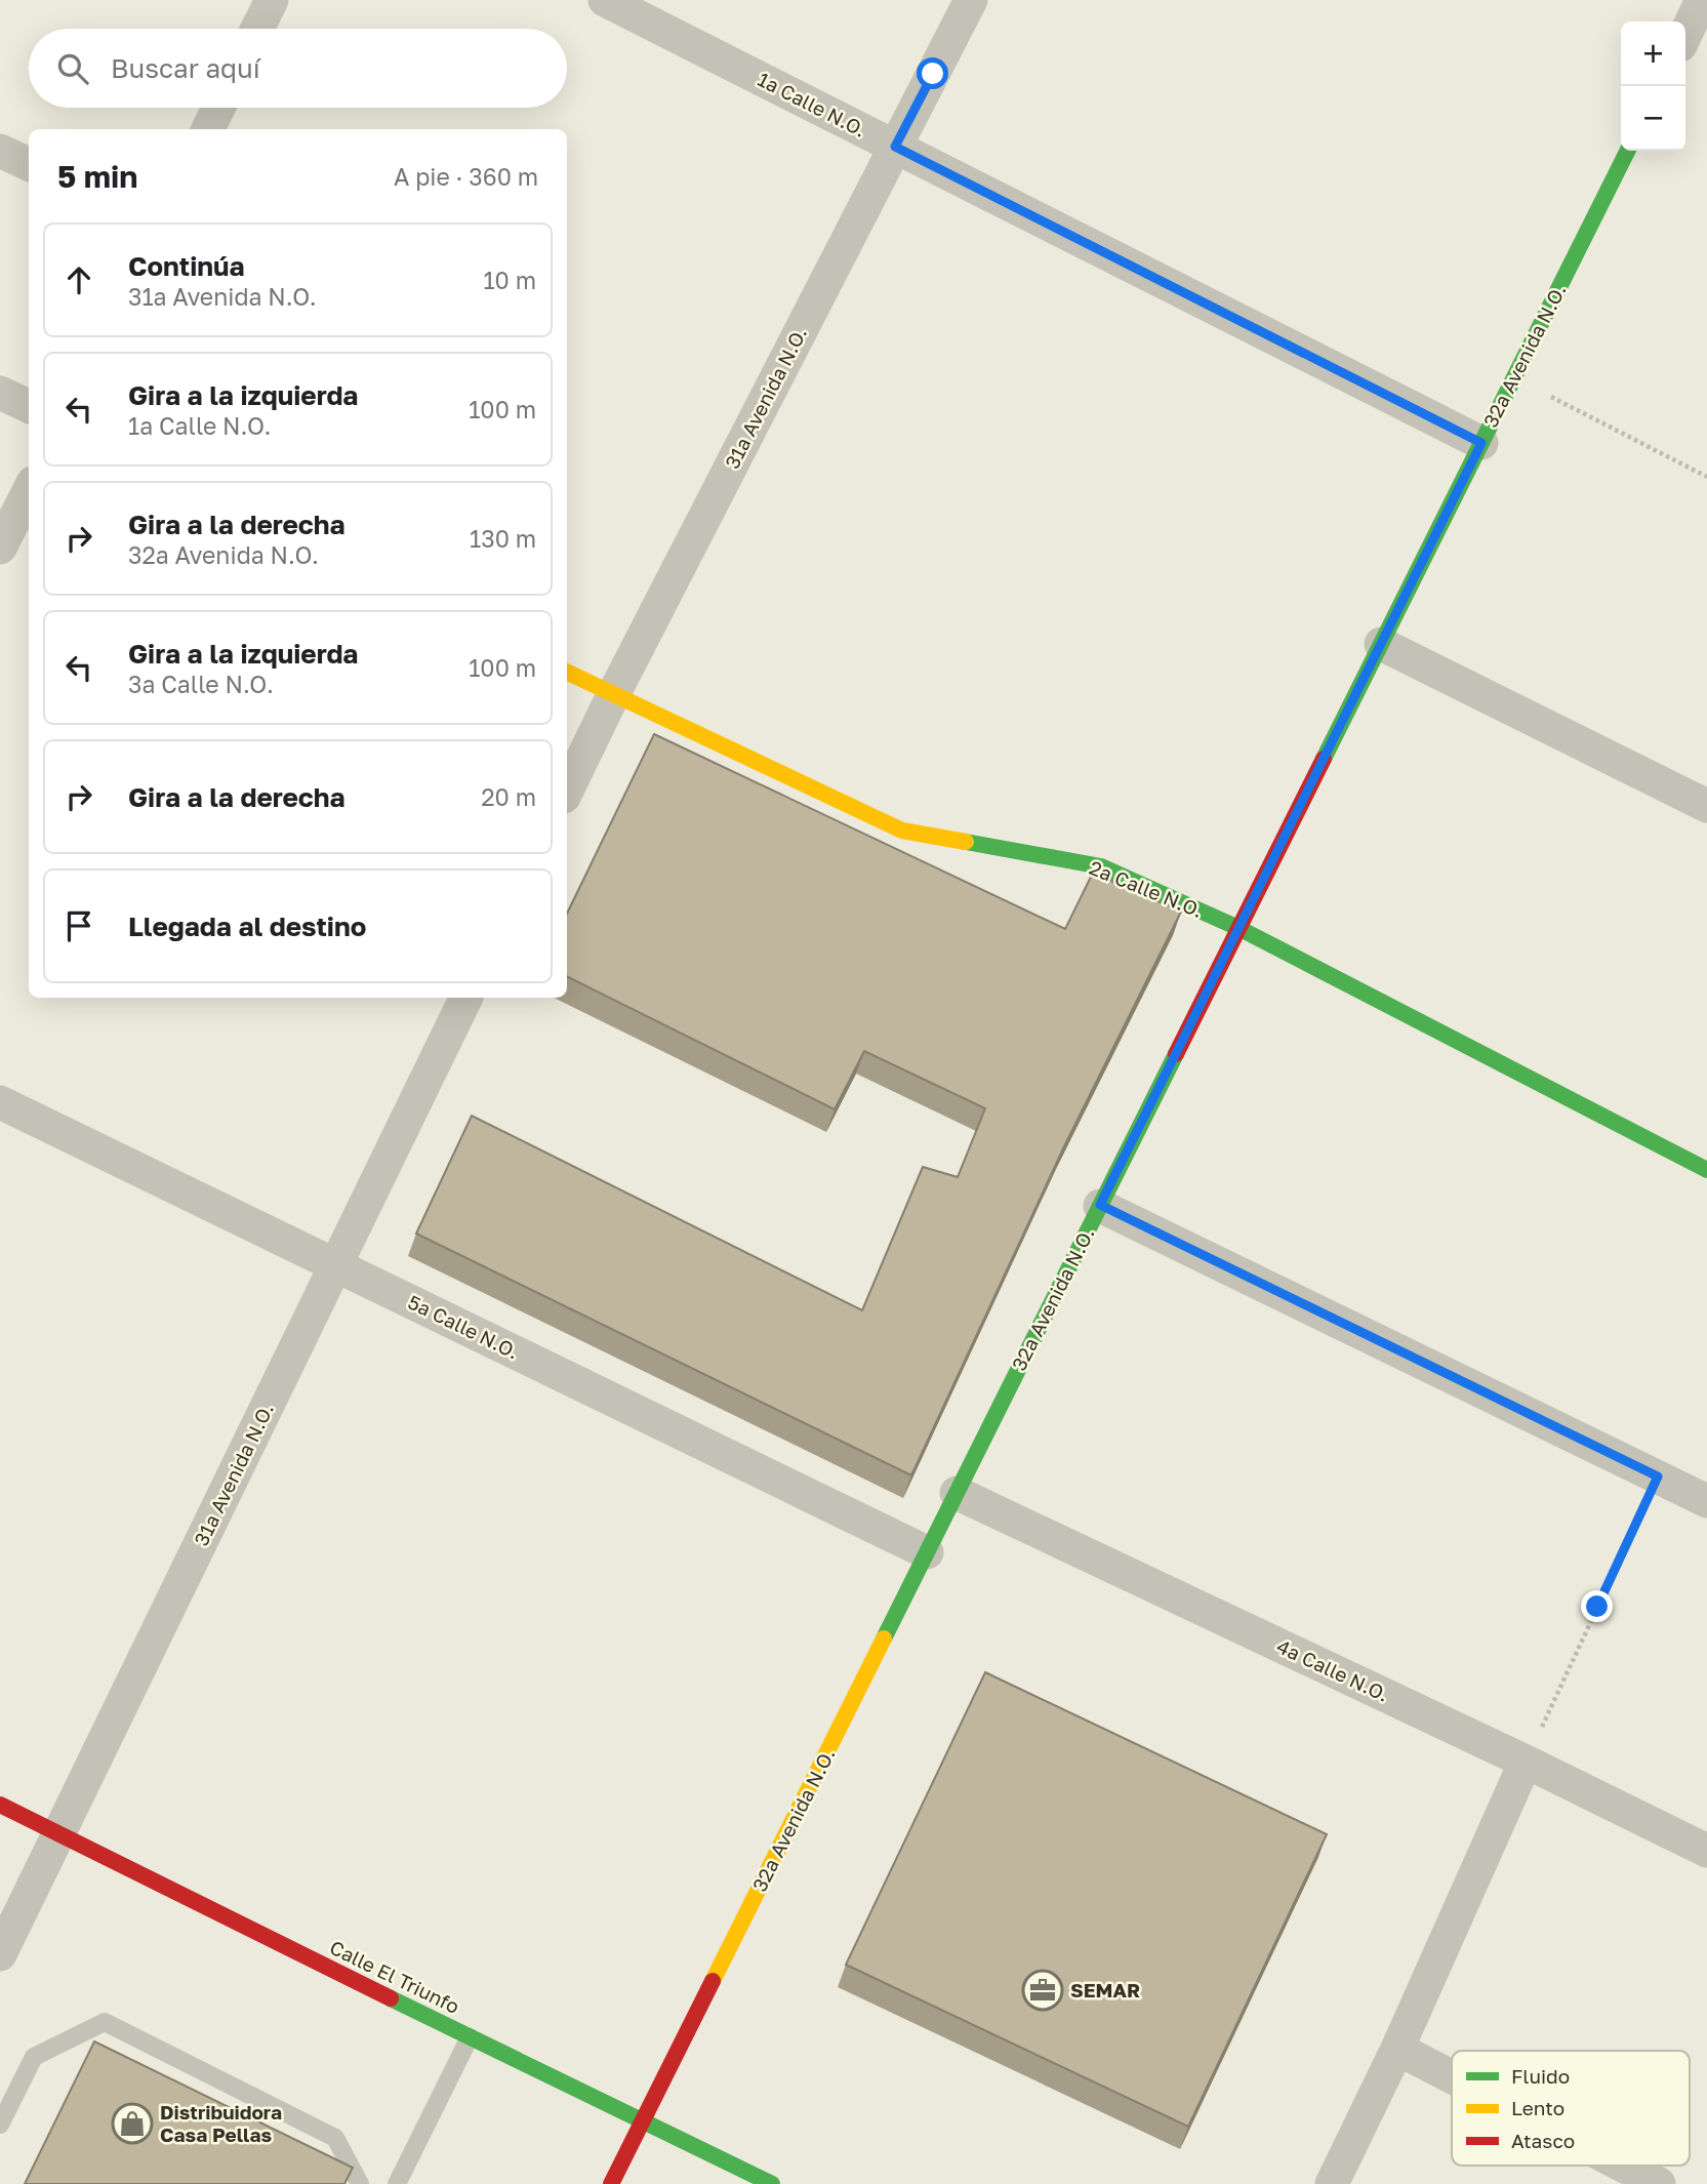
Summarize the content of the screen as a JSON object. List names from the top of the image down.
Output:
{
  "streets": {
    "street": [
      "1a Calle N.O.",
      "32a Avenida N.O.",
      "31a Avenida N.O.",
      "2a Calle N.O.",
      "5a Calle N.O.",
      "4a Calle N.O.",
      "Calle El Triunfo"
    ]
  },
  "crossings": [
    ["1a Calle N.O.", "32a Avenida N.O."],
    ["1a Calle N.O.", "31a Avenida N.O."],
    ["32a Avenida N.O.", "2a Calle N.O."],
    ["32a Avenida N.O.", "5a Calle N.O."],
    ["32a Avenida N.O.", "4a Calle N.O."],
    ["32a Avenida N.O.", "Calle El Triunfo"],
    ["31a Avenida N.O.", "2a Calle N.O."],
    ["31a Avenida N.O.", "5a Calle N.O."],
    ["31a Avenida N.O.", "Calle El Triunfo"]
  ],
  "places": {
    "office": ["SEMAR"],
    "shop": ["Distribuidora Casa Pellas"]
  },
  "legend": ["Fluido", "Lento", "Atasco"],
  "page": {
    "map_buttons": ["+", "−"],
    "search": "Buscar aquí",
    "heading": ["5 min", "A pie · 360 m"],
    "list": [
      ["Continúa", "31a Avenida N.O.", "10 m"],
      ["Gira a la izquierda", "1a Calle N.O.", "100 m"],
      ["Gira a la derecha", "32a Avenida N.O.", "130 m"],
      ["Gira a la izquierda", "3a Calle N.O.", "100 m"],
      ["Gira a la derecha", "20 m"],
      "Llegada al destino"
    ]
  }
}
